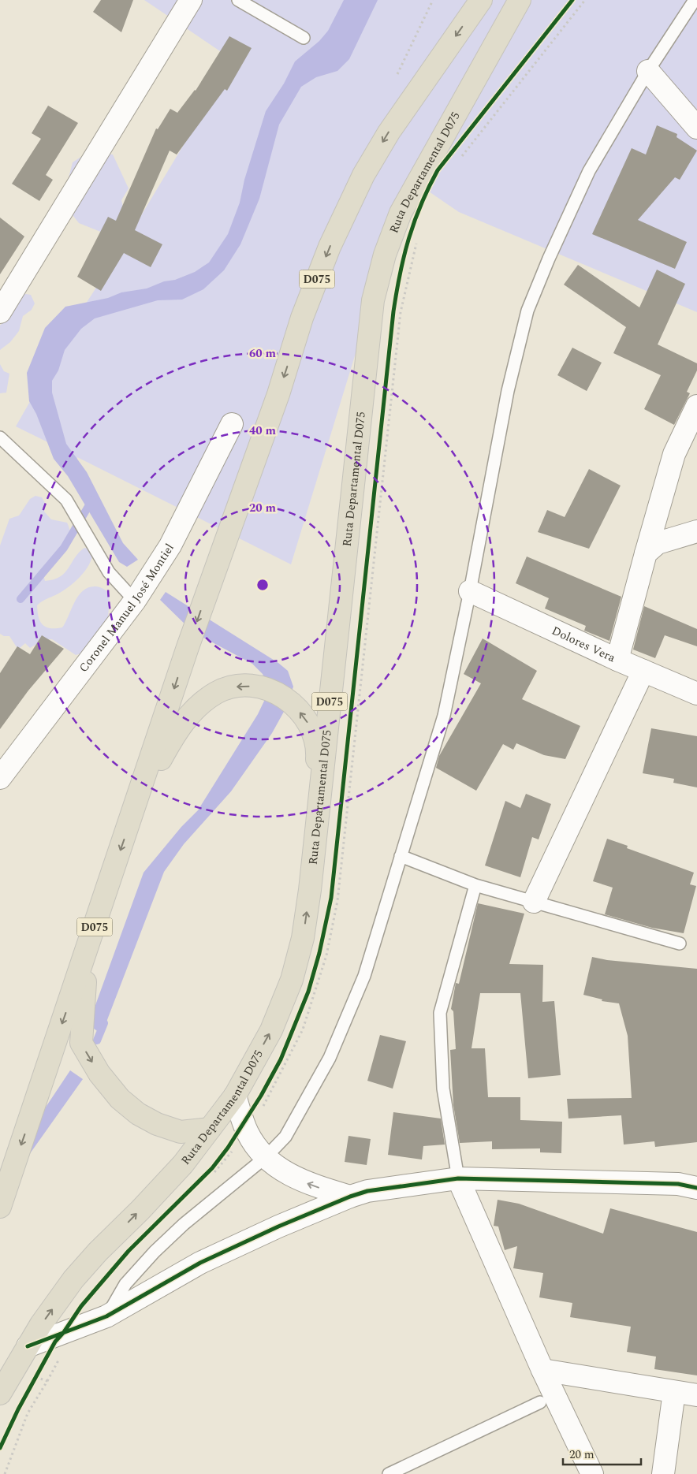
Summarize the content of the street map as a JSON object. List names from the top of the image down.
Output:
{
  "streets": {
    "highway": ["Ruta Departamental D075", "D075"],
    "street": ["Coronel Manuel José Montiel", "Dolores Vera"]
  },
  "crossings": [
    ["Ruta Departamental D075", "D075"]
  ],
  "scale_bar": "20 m",
  "rings": ["60 m", "40 m", "20 m"]
}
